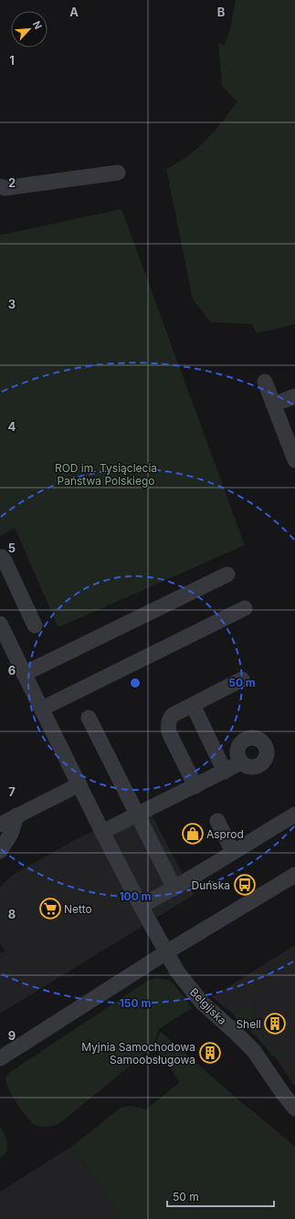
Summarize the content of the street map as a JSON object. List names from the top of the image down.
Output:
{
  "streets": {
    "street": ["Belgijska"]
  },
  "parks": ["ROD im. Tysiąclecia Państwa Polskiego"],
  "places": {
    "shop": ["Asprod"],
    "bus stop": ["Duńska"],
    "supermarket": ["Netto"],
    "building": ["Shell", "Myjnia Samochodowa Samoobsługowa"]
  },
  "scale_bar": "50 m",
  "north": "top right",
  "grid": {
    "columns": ["A", "B"],
    "rows": [
      "1",
      "2",
      "3",
      "4",
      "5",
      "6",
      "7",
      "8",
      "9"
    ]
  },
  "rings": ["50 m", "100 m", "150 m"]
}
